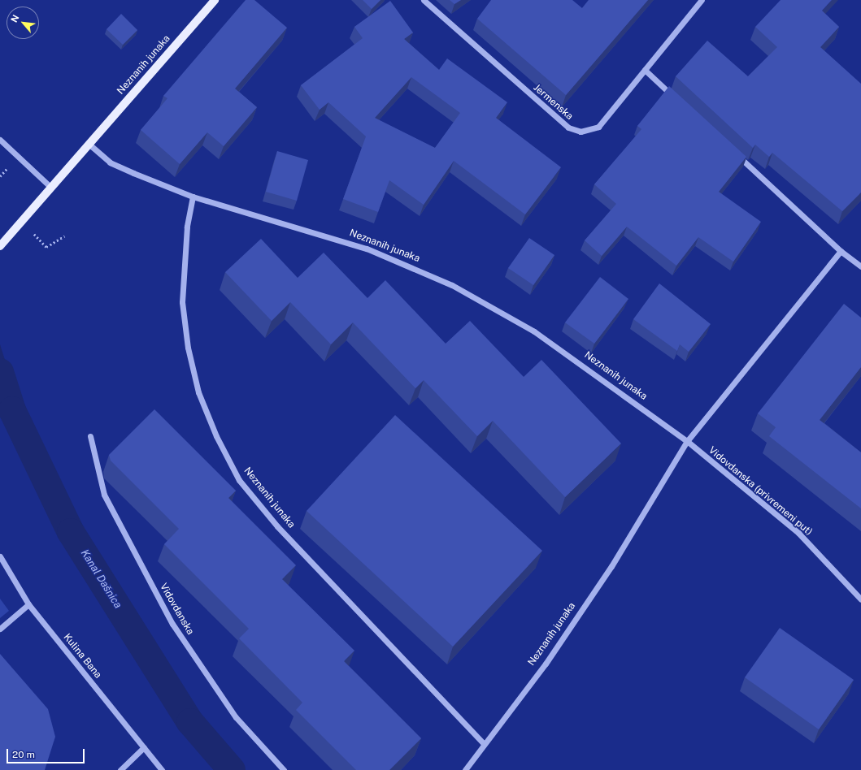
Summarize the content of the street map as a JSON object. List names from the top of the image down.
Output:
{
  "streets": {
    "main road": ["Neznanih junaka"],
    "street": [
      "Jermenska",
      "Vidovdanska (privremeni put)",
      "Vidovdanska",
      "Kulina Bana"
    ]
  },
  "crossings": [
    ["Neznanih junaka", "Vidovdanska (privremeni put)"]
  ],
  "water": ["Kanal Dašnica"],
  "scale_bar": "20 m",
  "north": "top left"
}
